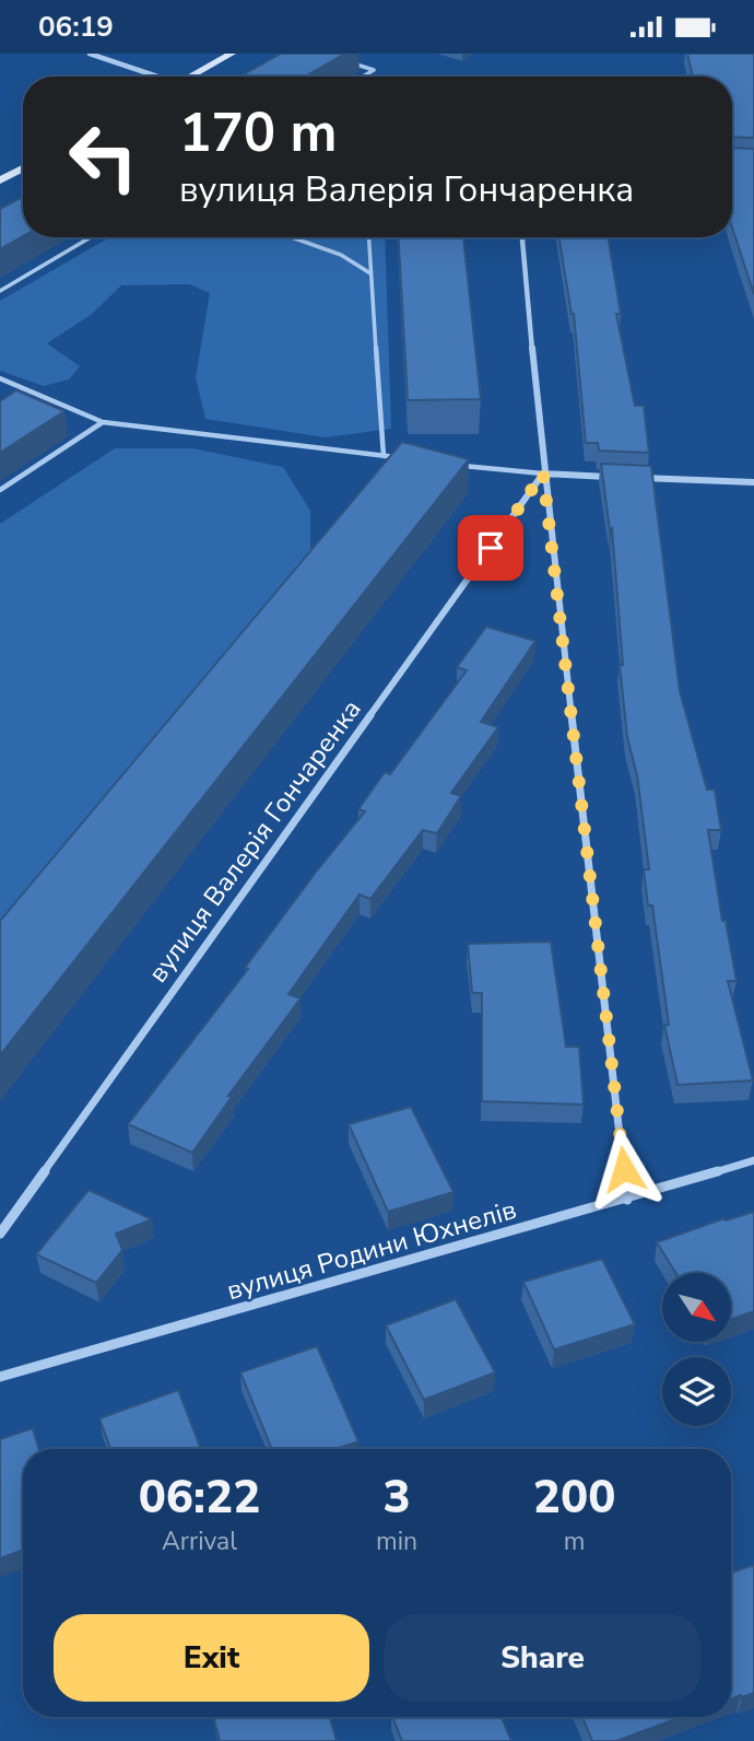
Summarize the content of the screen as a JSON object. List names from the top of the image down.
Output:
{
  "streets": {
    "street": ["вулиця Валерія Гончаренка", "вулиця Родини Юхнелів"]
  },
  "north": "bottom right",
  "page": {
    "status": "06:19",
    "turn": ["170 m", "вулиця Валерія Гончаренка"],
    "eta": [
      "06:22",
      "Arrival",
      "3",
      "min",
      "200",
      "m"
    ],
    "buttons": ["Exit", "Share"]
  }
}
